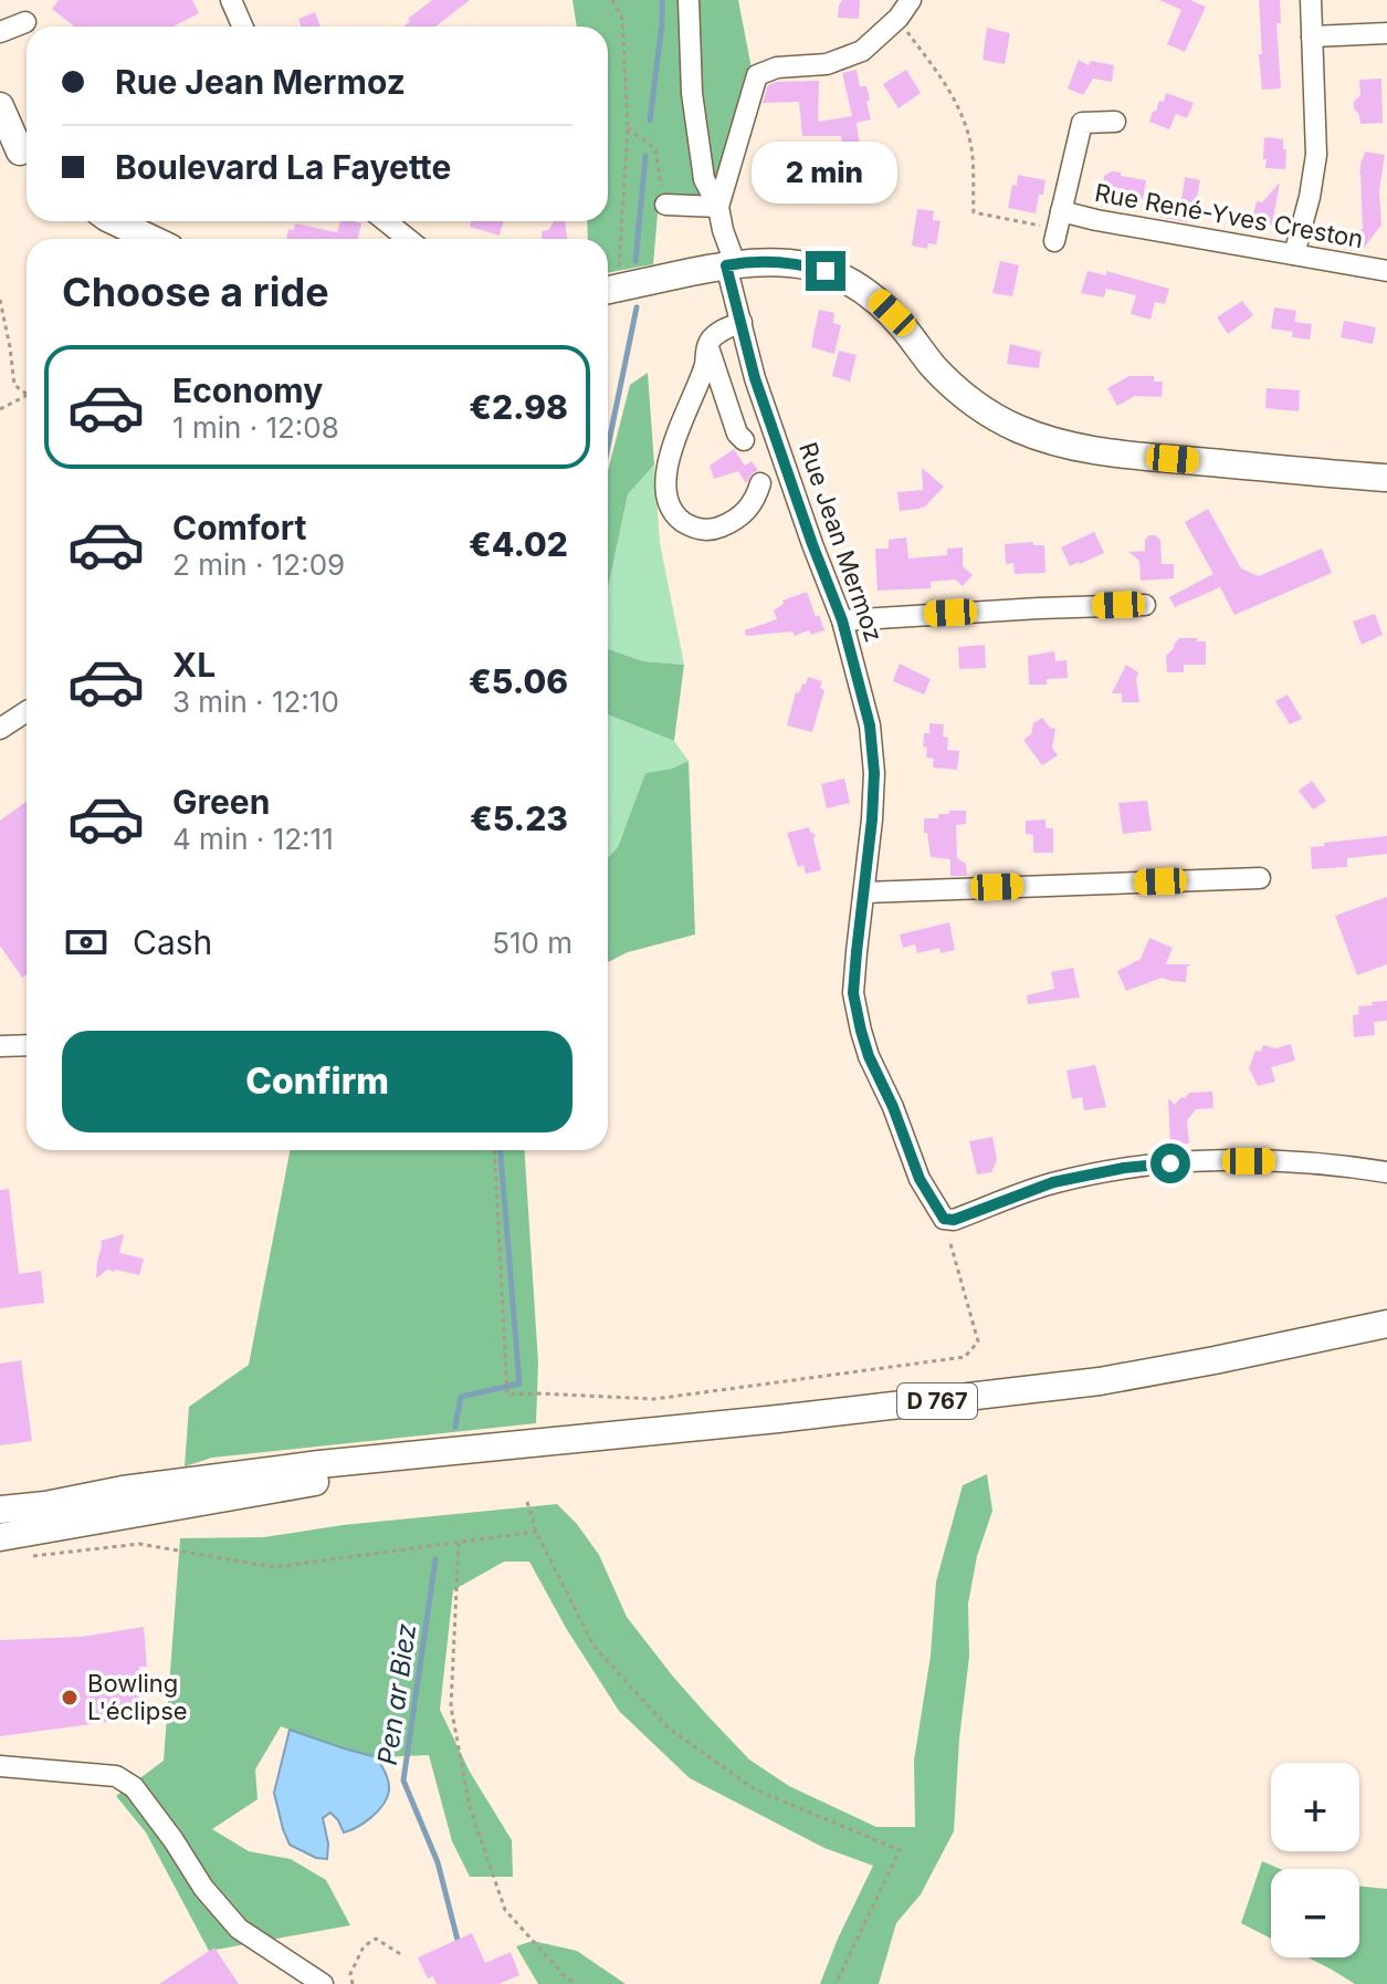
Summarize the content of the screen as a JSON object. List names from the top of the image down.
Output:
{
  "streets": {
    "main road": ["D 767"],
    "street": ["Rue René-Yves Creston", "Rue Jean Mermoz"]
  },
  "water": ["Pen ar Biez"],
  "places": ["Bowling L'éclipse"],
  "page": {
    "banner": ["Rue Jean Mermoz", "Boulevard La Fayette"],
    "bubble": "2 min",
    "heading": "Choose a ride",
    "list": [
      {
        "name": "Economy",
        "note": "1 min · 12:08",
        "value": "€2.98"
      },
      {
        "name": "Comfort",
        "note": "2 min · 12:09",
        "value": "€4.02"
      },
      {
        "name": "XL",
        "note": "3 min · 12:10",
        "value": "€5.06"
      },
      {
        "name": "Green",
        "note": "4 min · 12:11",
        "value": "€5.23"
      }
    ],
    "pay": ["Cash", "510 m"],
    "buttons": "Confirm",
    "map_buttons": ["+", "−"]
  }
}
